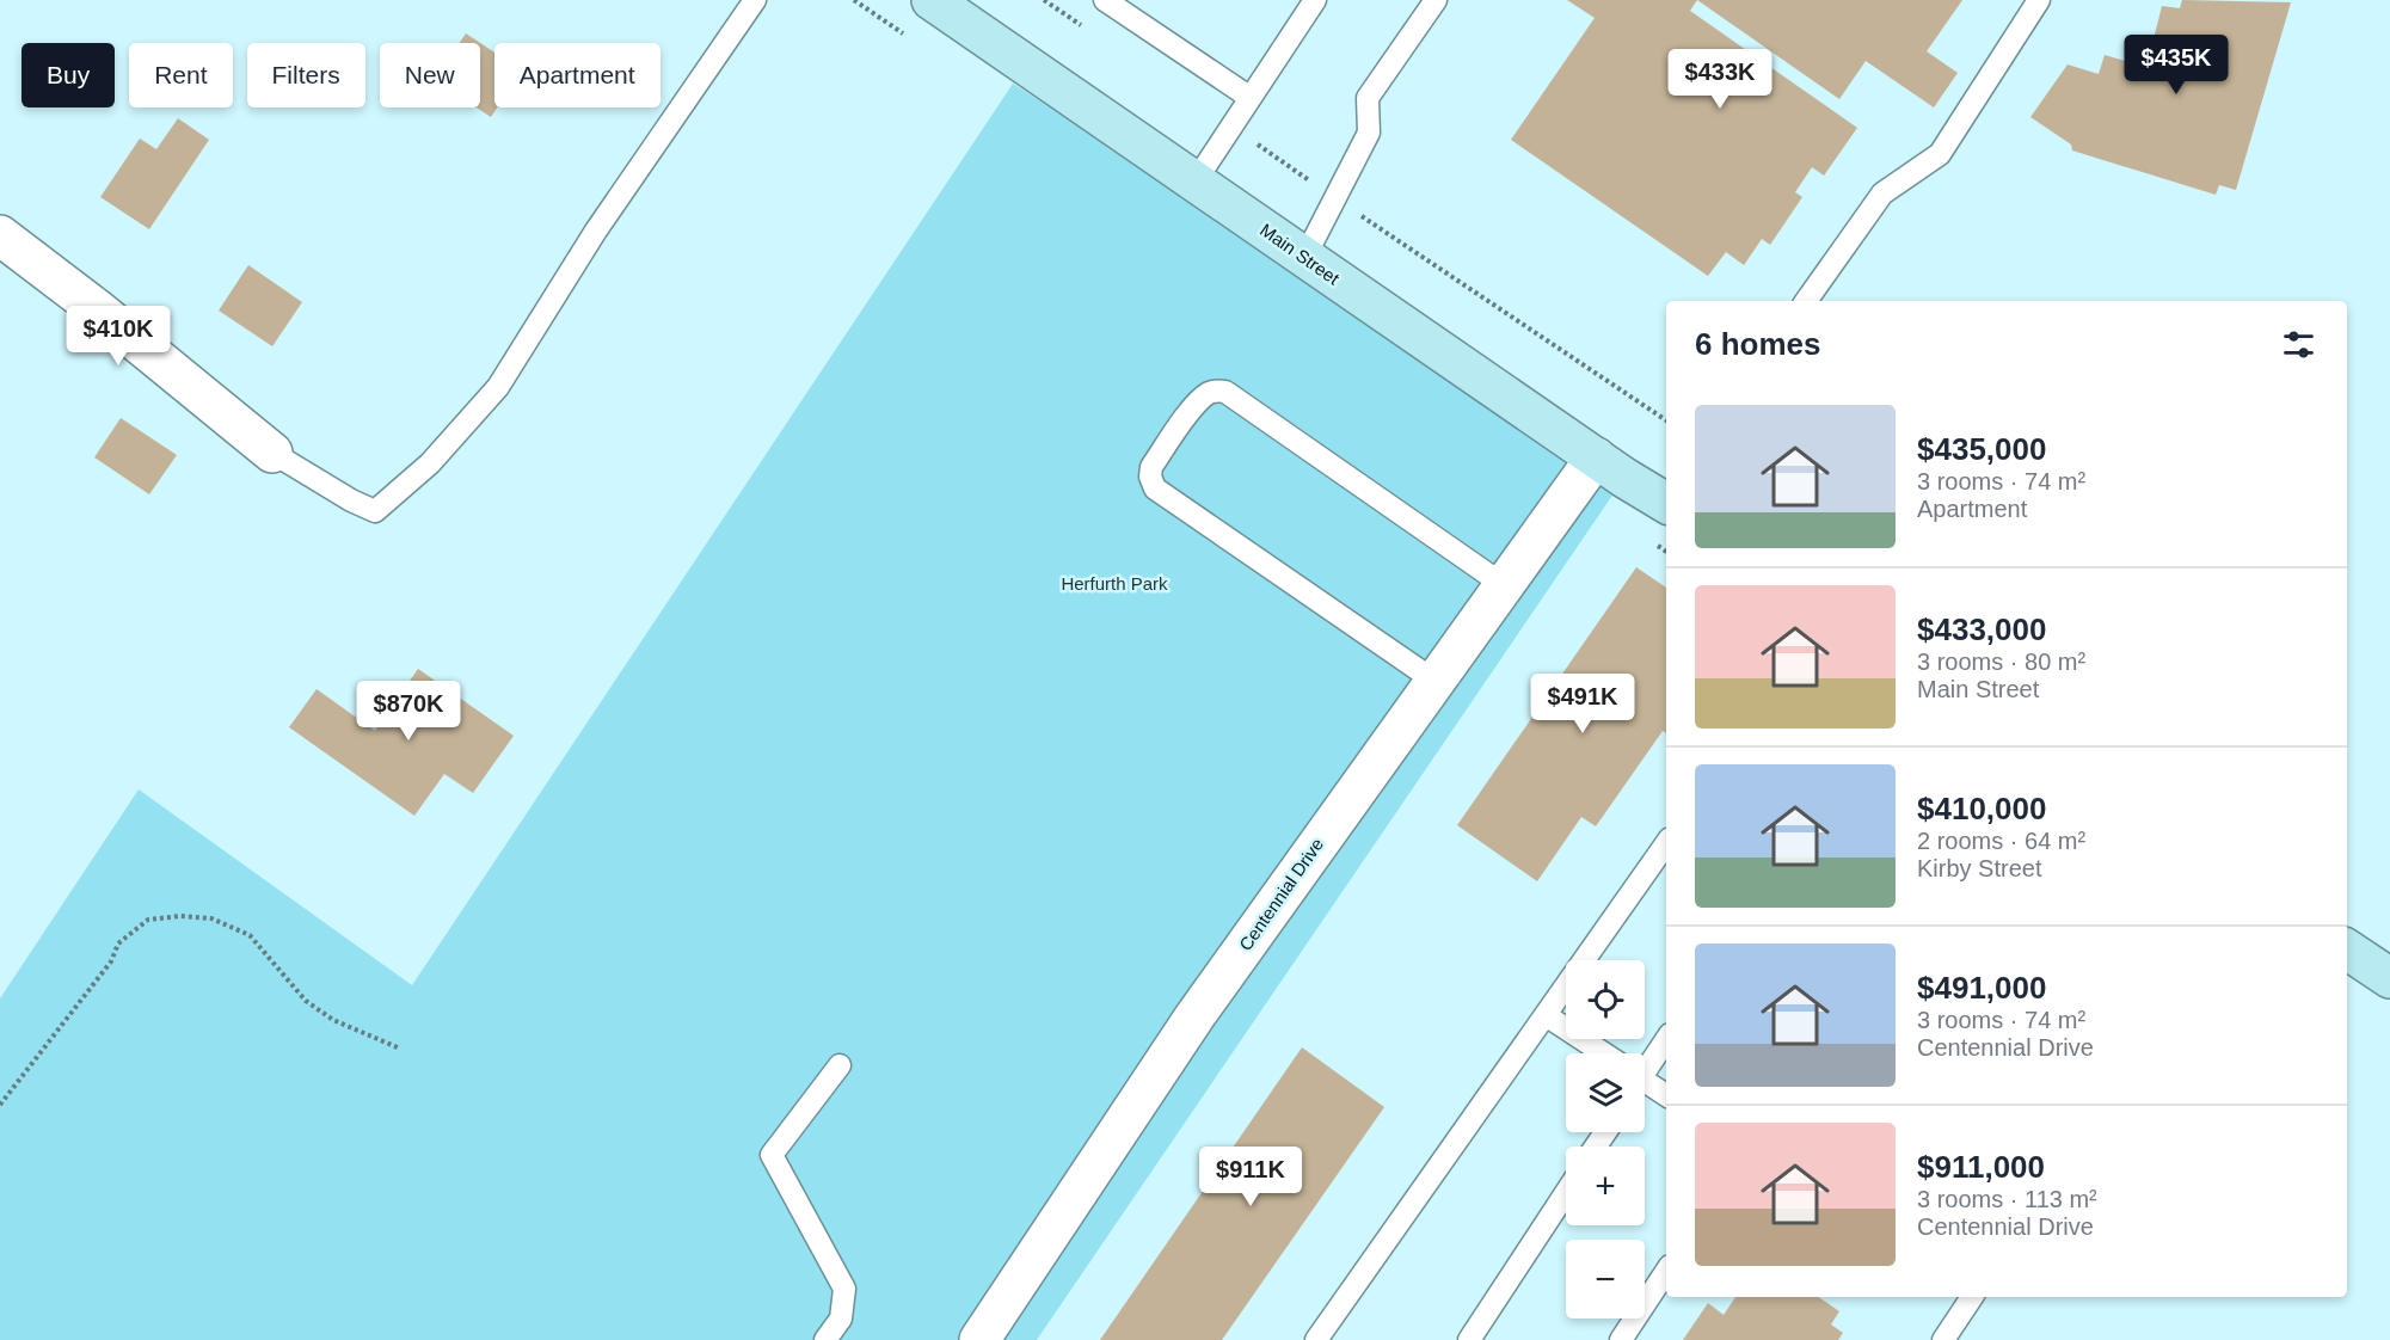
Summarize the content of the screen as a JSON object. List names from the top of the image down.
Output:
{
  "streets": {
    "street": ["Main Street", "Centennial Drive"]
  },
  "crossings": [
    ["Main Street", "Centennial Drive"]
  ],
  "parks": ["Herfurth Park"],
  "page": {
    "price": [
      "$435K",
      "$433K",
      "$410K",
      "$491K",
      "$870K",
      "$911K"
    ],
    "chip": [
      "Buy",
      "Rent",
      "Filters",
      "New",
      "Apartment"
    ],
    "heading": "6 homes",
    "list": [
      {
        "name": "$435,000",
        "note": "3 rooms · 74 m² · Apartment"
      },
      {
        "name": "$433,000",
        "note": "3 rooms · 80 m² · Main Street"
      },
      {
        "name": "$410,000",
        "note": "2 rooms · 64 m² · Kirby Street"
      },
      {
        "name": "$491,000",
        "note": "3 rooms · 74 m² · Centennial Drive"
      },
      {
        "name": "$911,000",
        "note": "3 rooms · 113 m² · Centennial Drive"
      }
    ],
    "map_buttons": ["+", "−"]
  }
}
